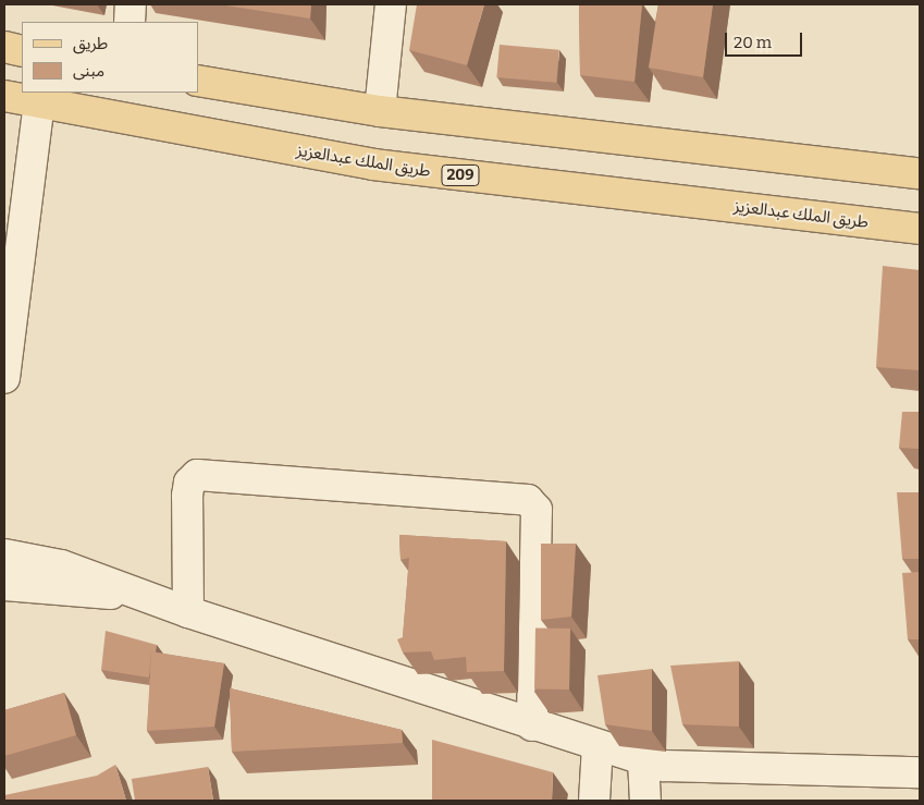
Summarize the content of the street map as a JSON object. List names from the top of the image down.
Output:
{
  "streets": {
    "main road": ["طريق الملك عبدالعزيز", "209"]
  },
  "legend": ["طريق", "مبنى"],
  "scale_bar": "20 m"
}
